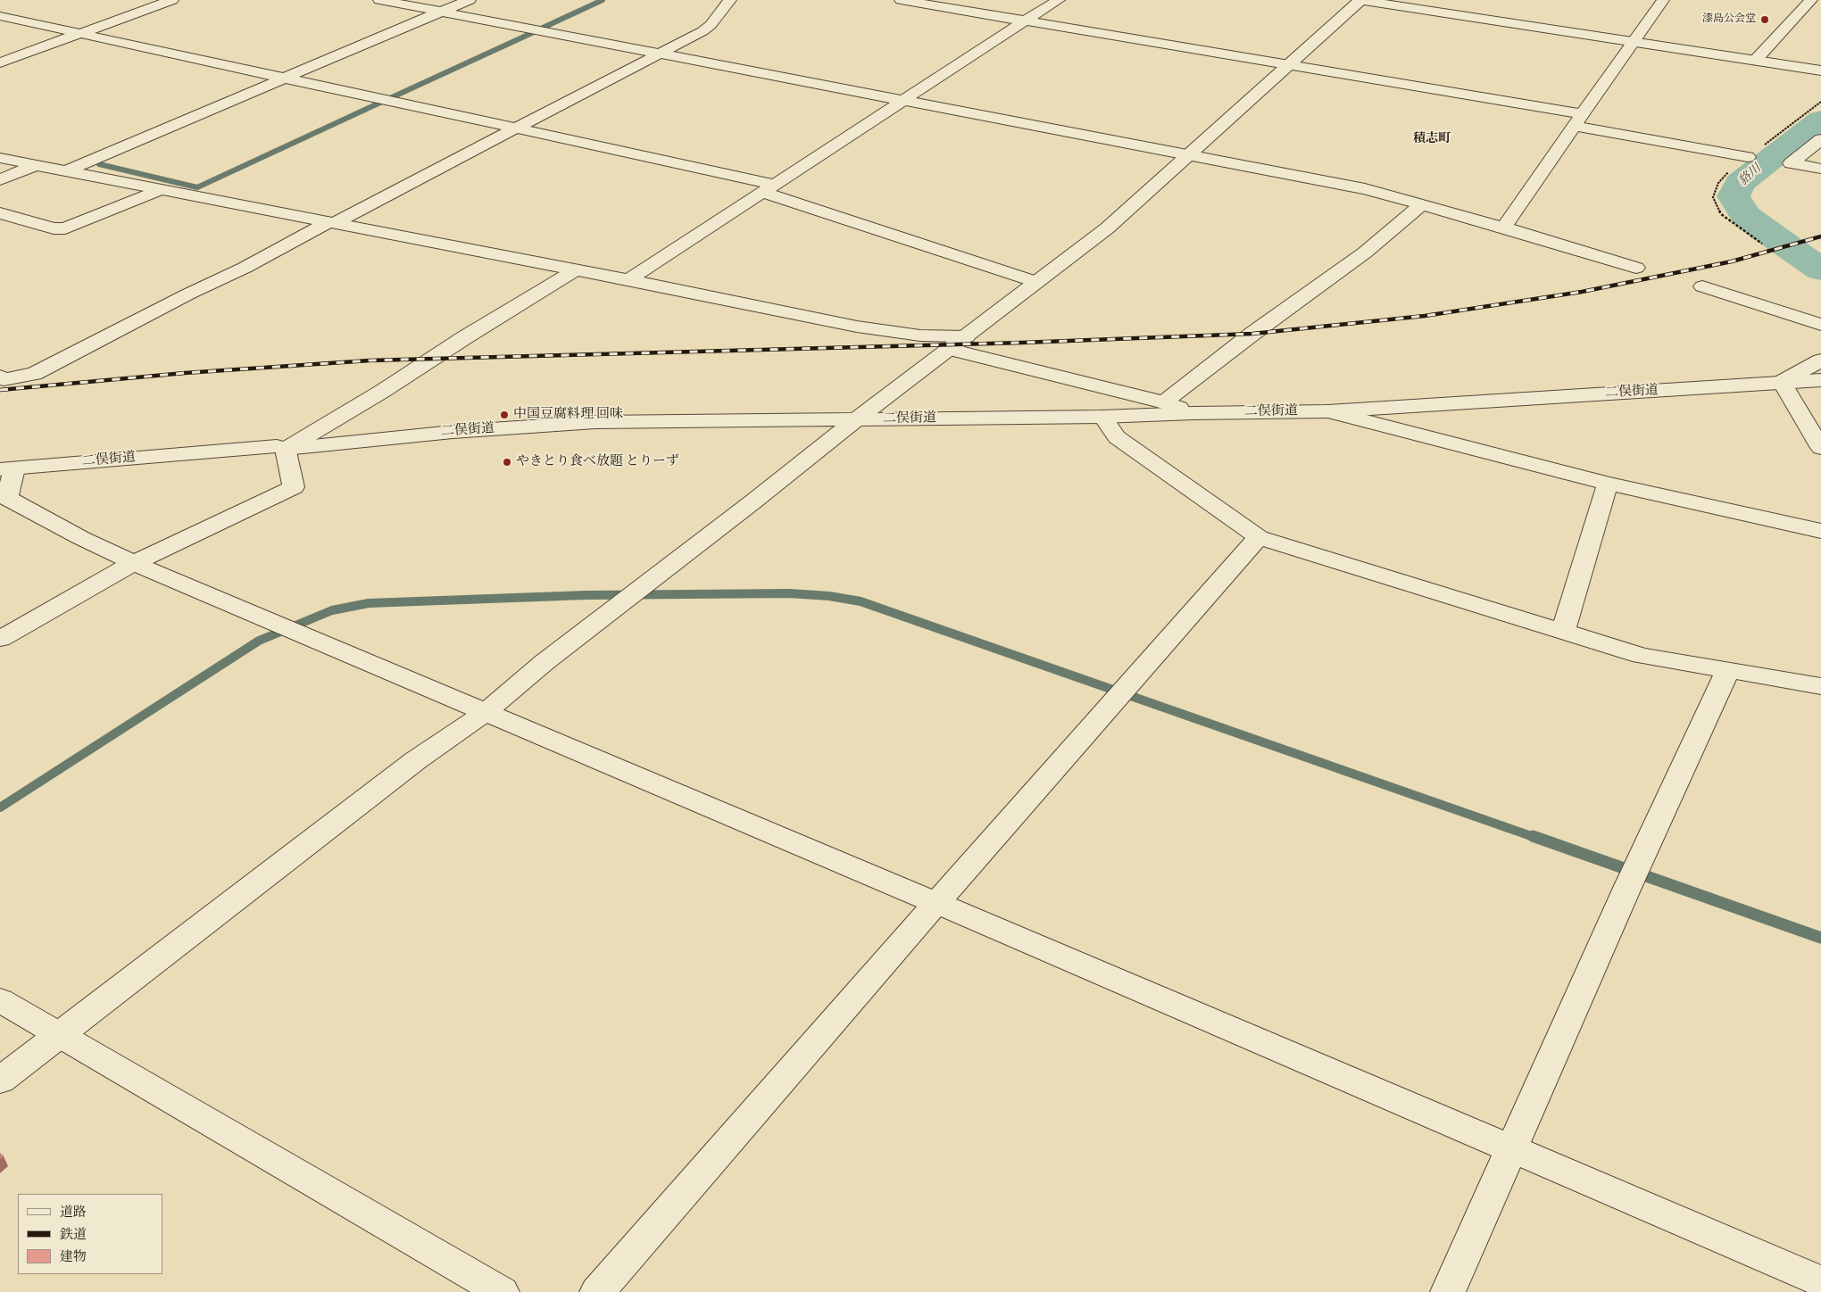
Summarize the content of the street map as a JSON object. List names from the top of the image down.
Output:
{
  "streets": {
    "street": ["二俣街道"]
  },
  "districts": ["積志町"],
  "water": ["貉川"],
  "places": ["漆島公会堂", "中国豆腐料理 回味", "やきとり食べ放題 とりーず"],
  "legend": ["道路", "鉄道", "建物"]
}
